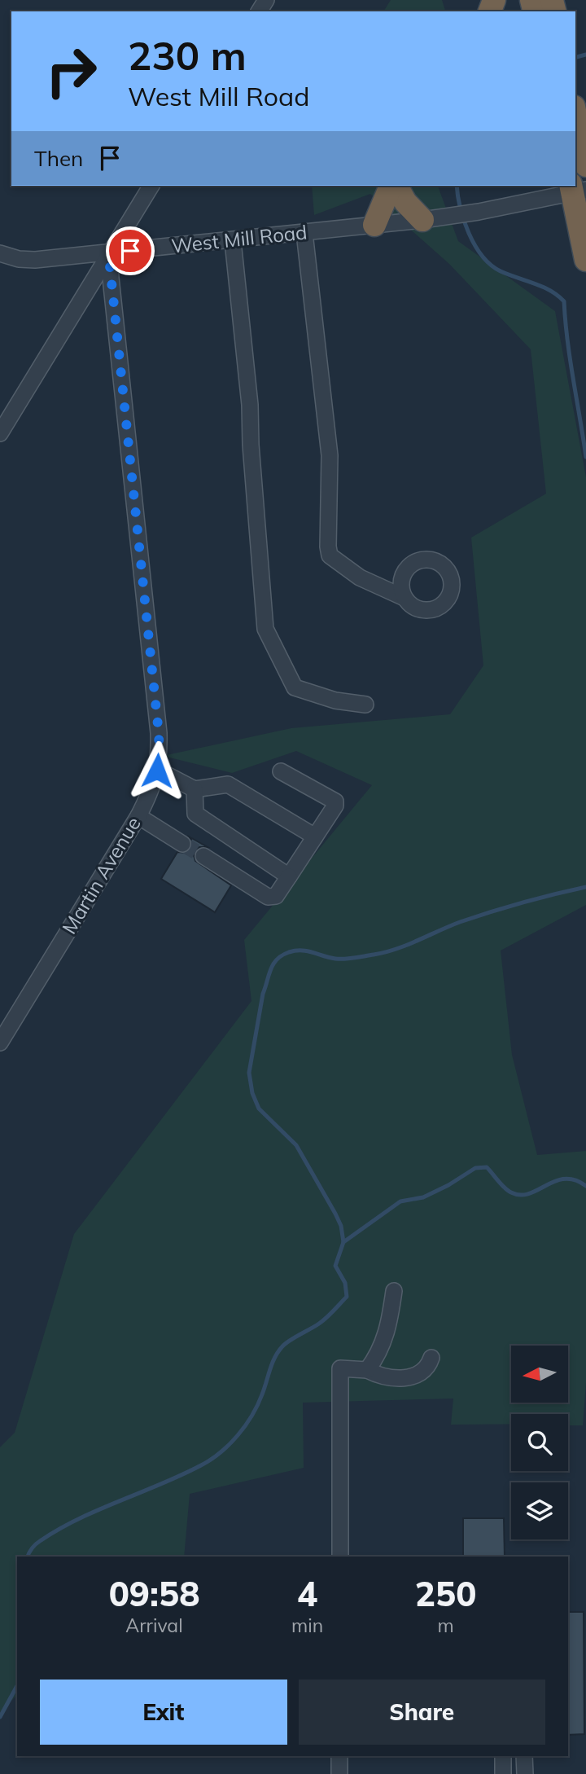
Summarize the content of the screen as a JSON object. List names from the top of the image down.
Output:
{
  "streets": {
    "street": ["West Mill Road", "Martin Avenue"]
  },
  "crossings": [
    ["West Mill Road", "Martin Avenue"]
  ],
  "north": "left",
  "page": {
    "turn": ["230 m", "West Mill Road"],
    "then": "Then",
    "eta": [
      "09:58",
      "Arrival",
      "4",
      "min",
      "250",
      "m"
    ],
    "buttons": ["Exit", "Share"]
  }
}
